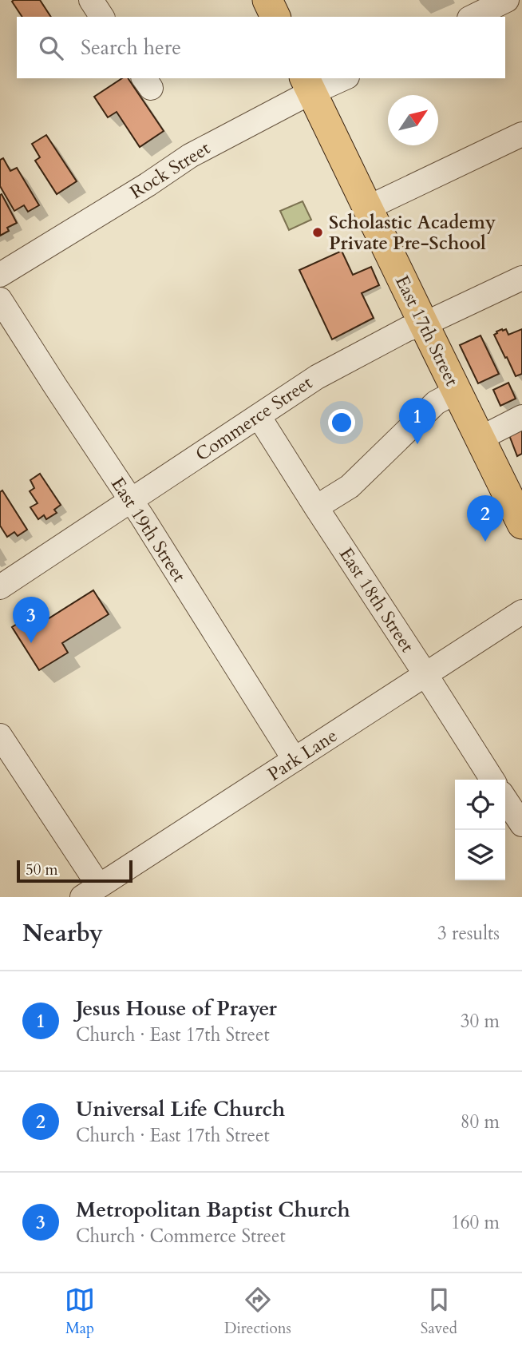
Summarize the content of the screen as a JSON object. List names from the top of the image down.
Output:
{
  "streets": {
    "main road": ["East 17th Street"],
    "street": [
      "Rock Street",
      "Commerce Street",
      "East 19th Street",
      "East 18th Street",
      "Park Lane"
    ]
  },
  "crossings": [
    ["Rock Street", "East 17th Street"],
    ["East 17th Street", "Commerce Street"],
    ["Commerce Street", "East 19th Street"],
    ["Commerce Street", "East 18th Street"],
    ["East 19th Street", "Park Lane"],
    ["East 18th Street", "Park Lane"]
  ],
  "places": ["Scholastic Academy Private Pre-School"],
  "scale_bar": "50 m",
  "north": "top right",
  "page": {
    "search": "Search here",
    "pins": ["1", "2", "3"],
    "scale": "50 m",
    "heading": ["Nearby", "3 results"],
    "list": [
      {
        "mark": "1",
        "name": "Jesus House of Prayer",
        "note": "Church · East 17th Street",
        "value": "30 m"
      },
      {
        "mark": "2",
        "name": "Universal Life Church",
        "note": "Church · East 17th Street",
        "value": "80 m"
      },
      {
        "mark": "3",
        "name": "Metropolitan Baptist Church",
        "note": "Church · Commerce Street",
        "value": "160 m"
      }
    ],
    "nav": ["Map", "Directions", "Saved"]
  }
}
